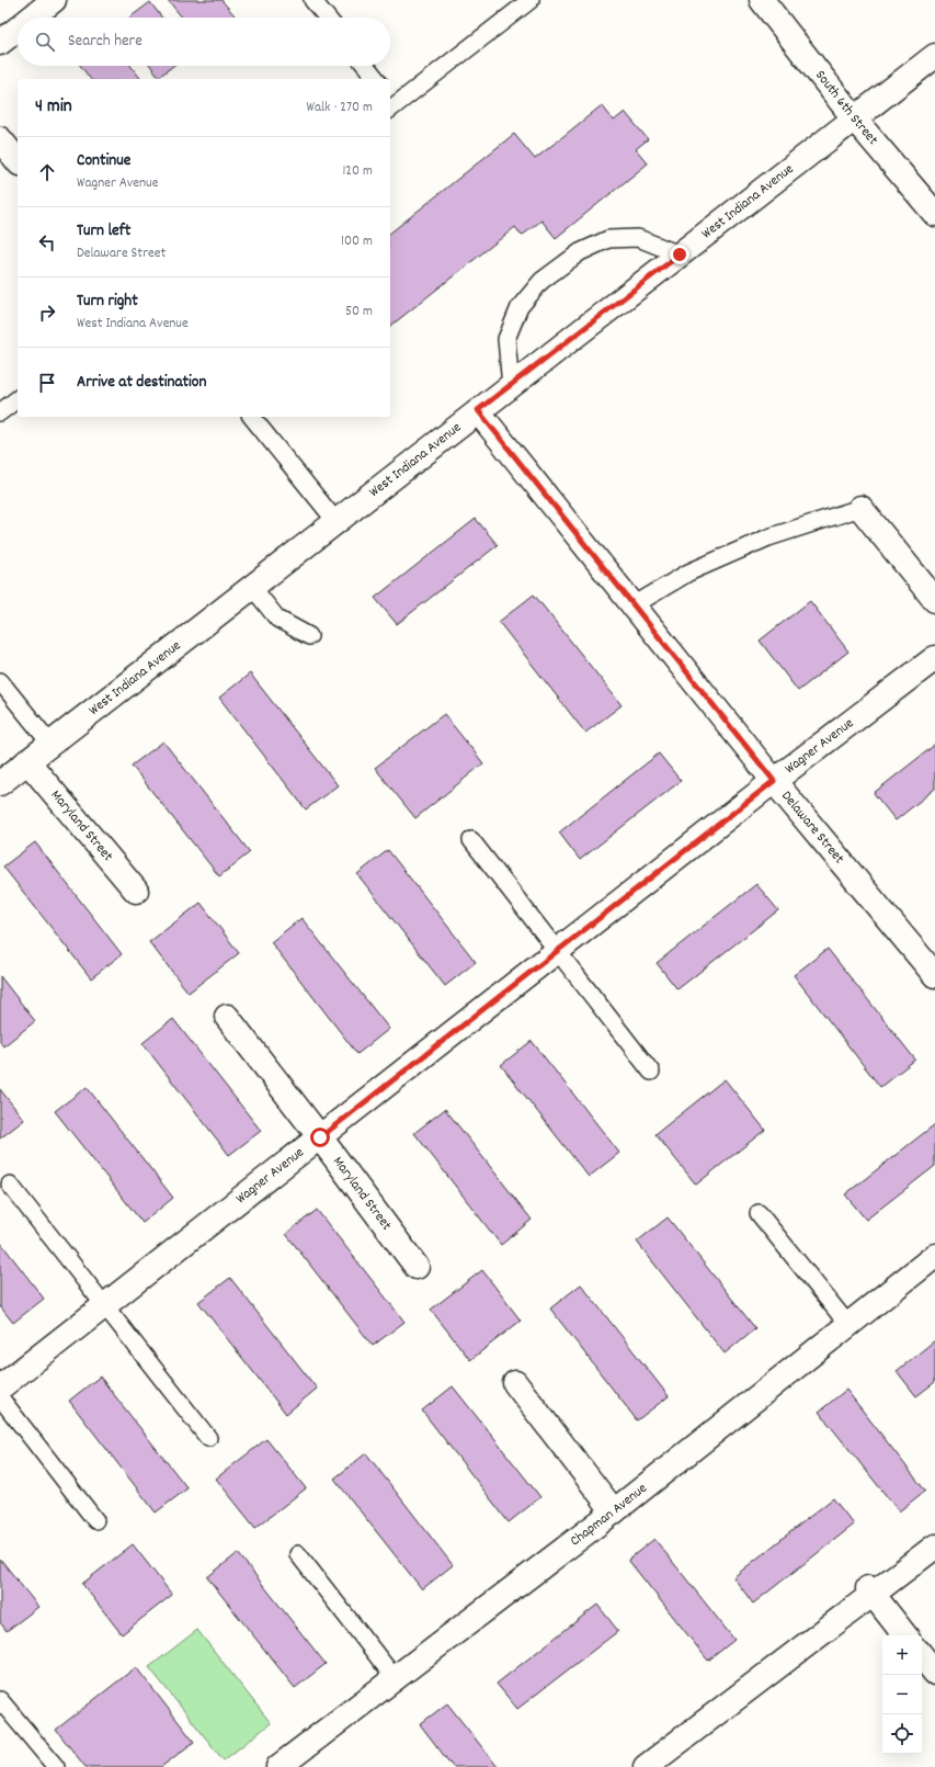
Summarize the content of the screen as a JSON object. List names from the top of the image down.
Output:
{
  "streets": {
    "street": [
      "South 6th Street",
      "West Indiana Avenue",
      "Wagner Avenue",
      "Maryland Street",
      "Delaware Street",
      "Chapman Avenue"
    ]
  },
  "crossings": [
    ["South 6th Street", "West Indiana Avenue"],
    ["West Indiana Avenue", "Maryland Street"],
    ["West Indiana Avenue", "Delaware Street"],
    ["Wagner Avenue", "Maryland Street"],
    ["Wagner Avenue", "Delaware Street"]
  ],
  "page": {
    "search": "Search here",
    "heading": ["4 min", "Walk · 270 m"],
    "list": [
      ["Continue", "Wagner Avenue", "120 m"],
      ["Turn left", "Delaware Street", "100 m"],
      ["Turn right", "West Indiana Avenue", "50 m"],
      "Arrive at destination"
    ],
    "map_buttons": ["+", "−"]
  }
}
